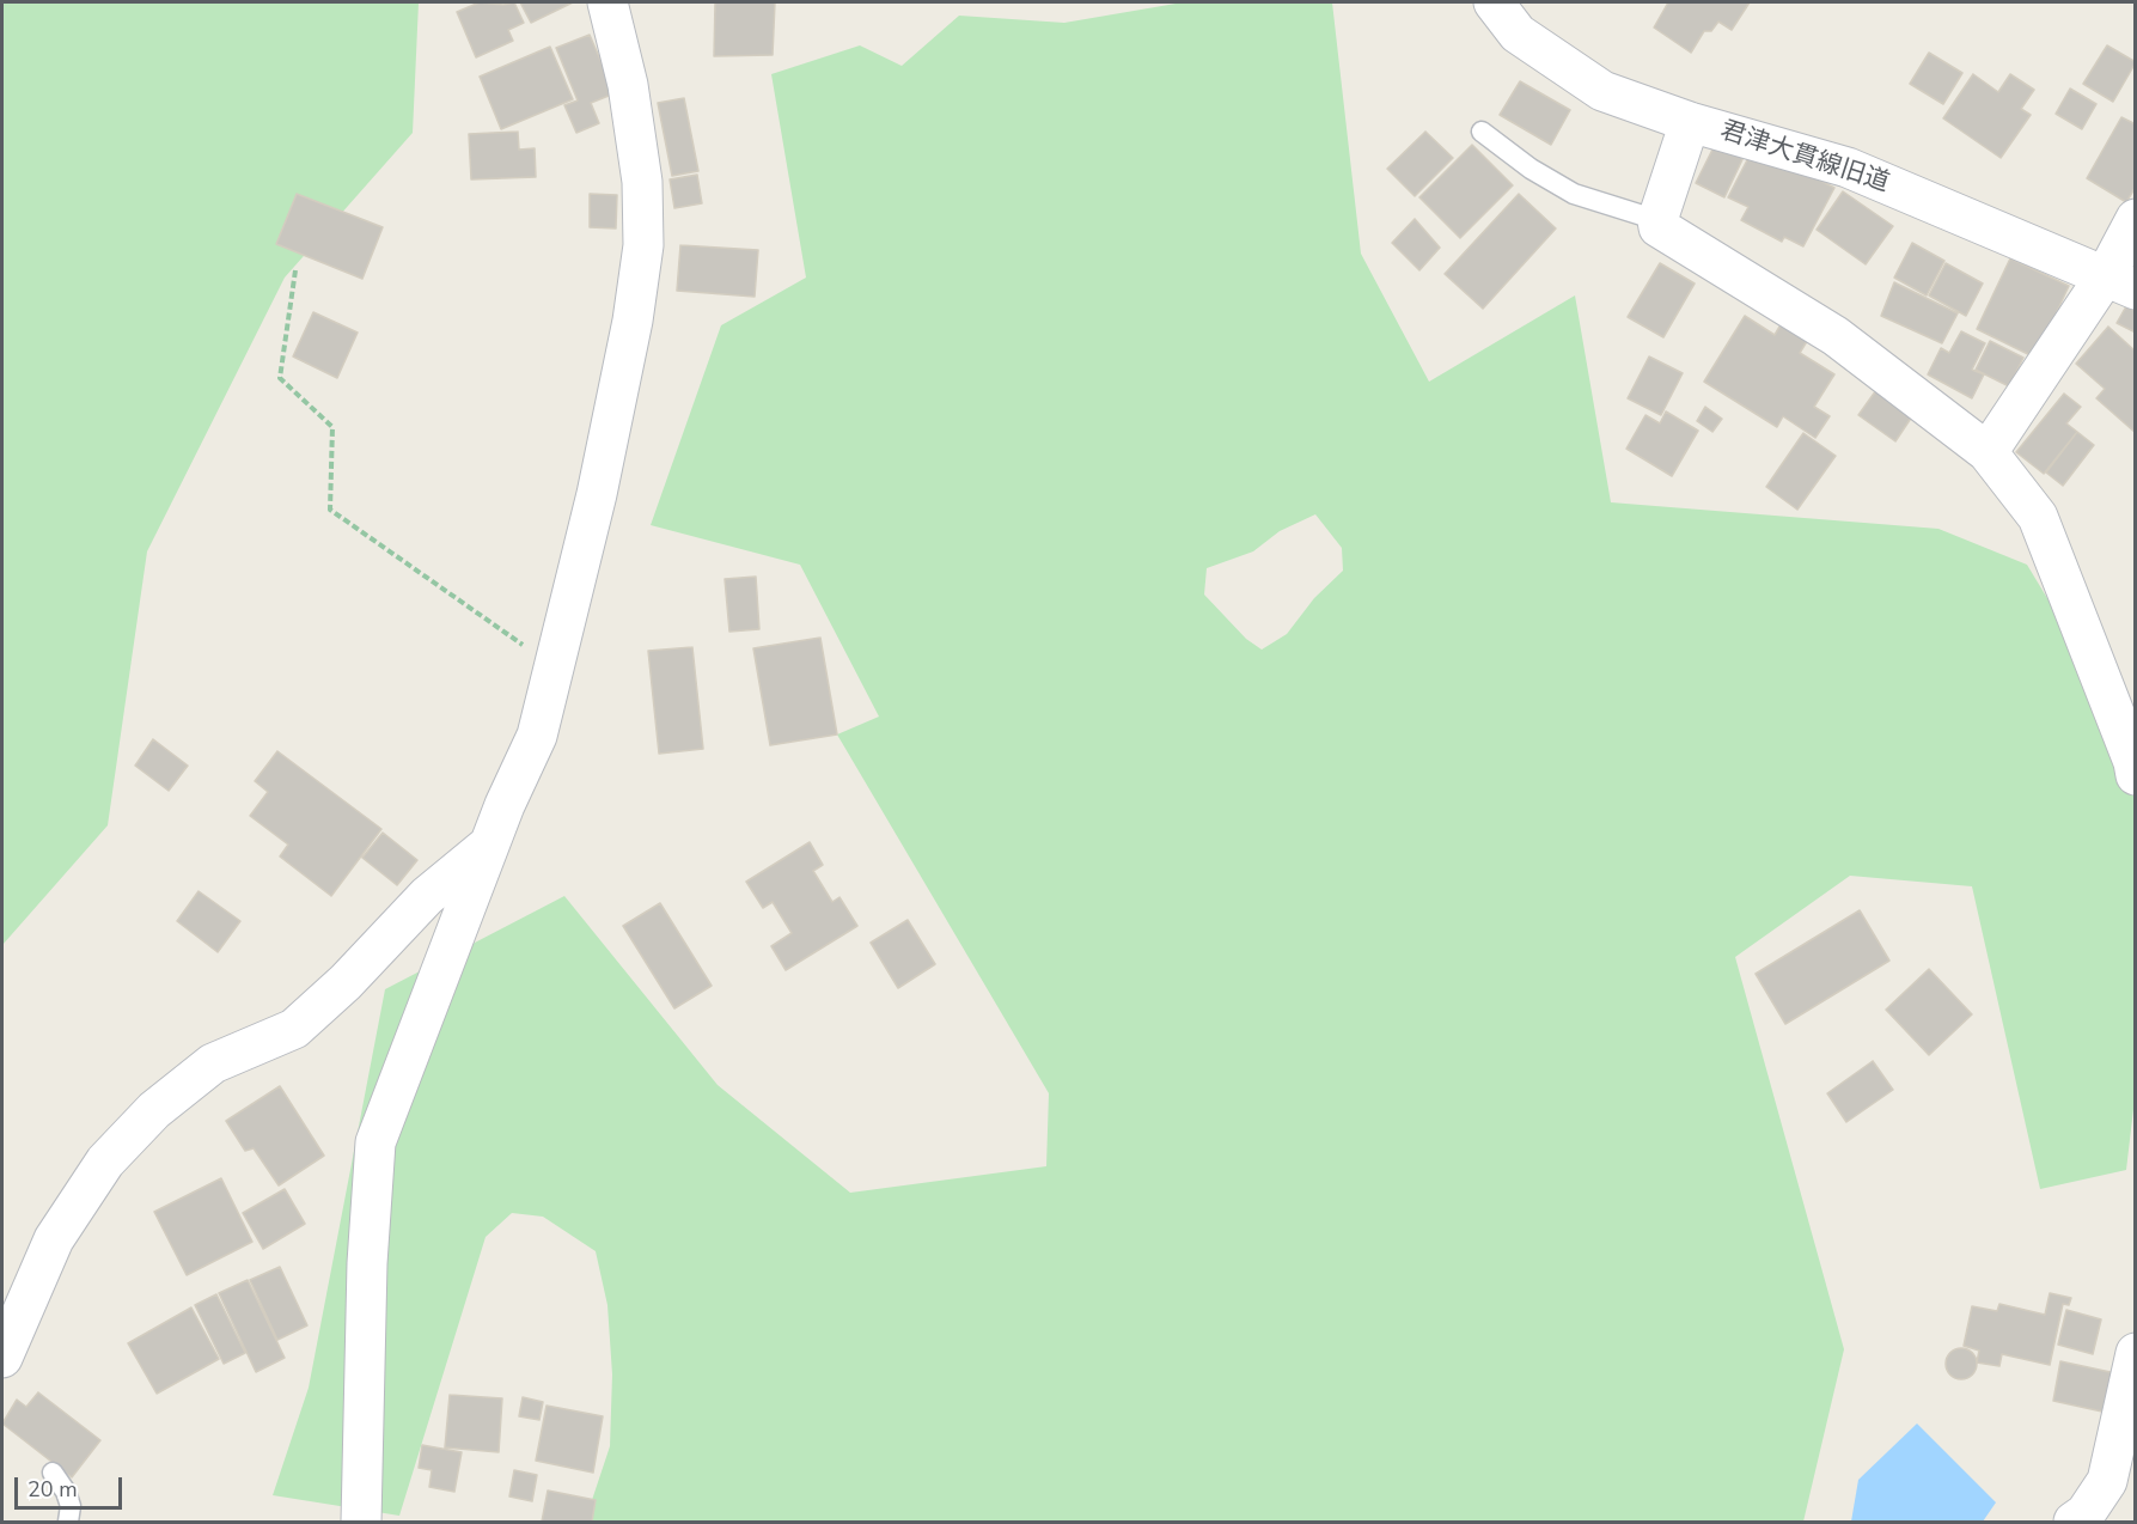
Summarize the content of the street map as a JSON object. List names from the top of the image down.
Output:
{
  "streets": {
    "street": ["君津大貫線旧道"]
  },
  "scale_bar": "20 m"
}
